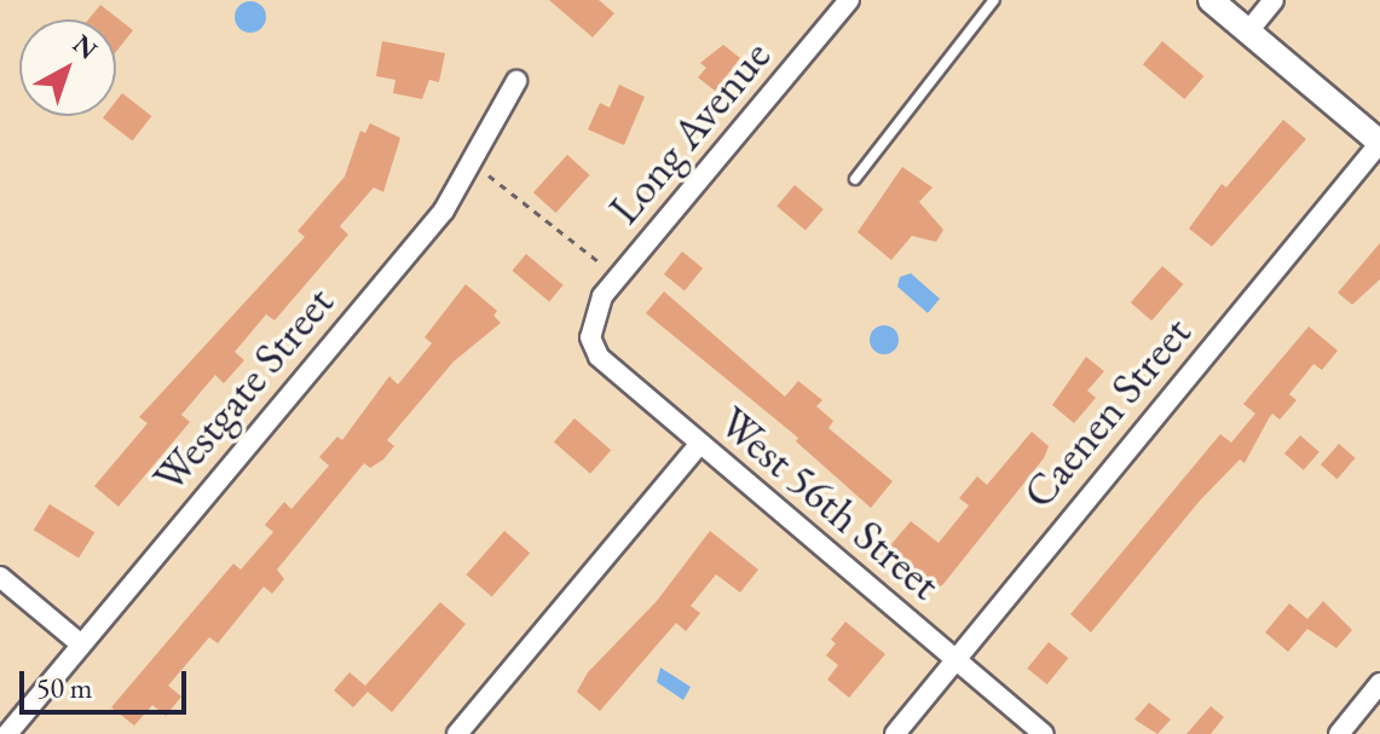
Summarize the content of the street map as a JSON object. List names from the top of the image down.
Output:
{
  "streets": {
    "street": [
      "Long Avenue",
      "Westgate Street",
      "Caenen Street",
      "West 56th Street"
    ]
  },
  "crossings": [
    ["Long Avenue", "West 56th Street"],
    ["Caenen Street", "West 56th Street"]
  ],
  "scale_bar": "50 m",
  "north": "top right"
}
